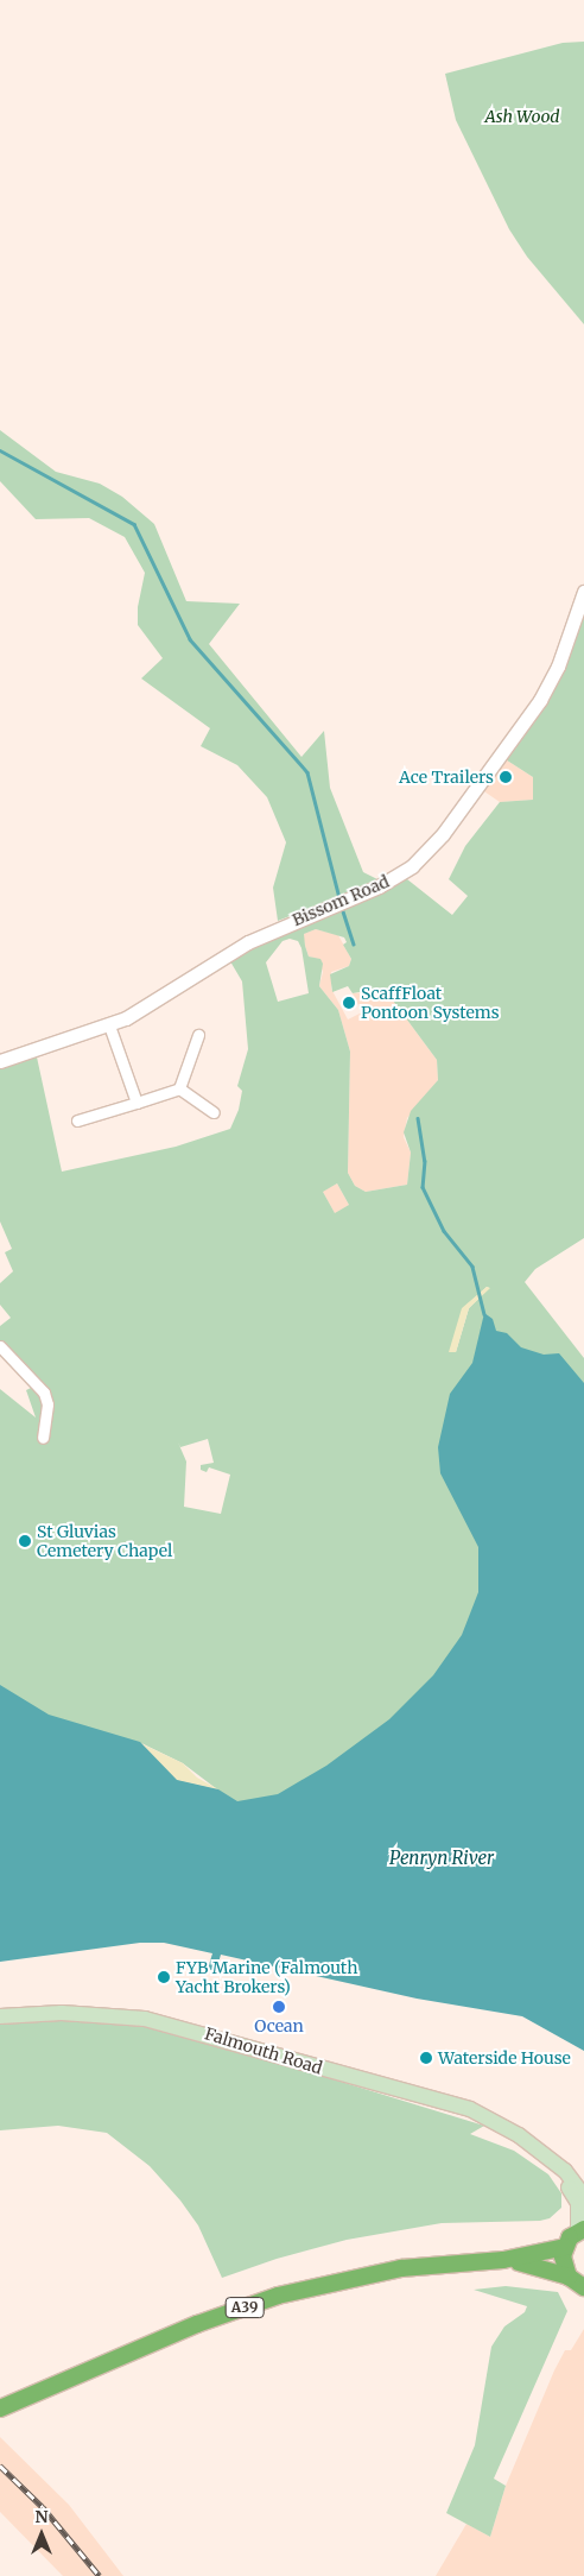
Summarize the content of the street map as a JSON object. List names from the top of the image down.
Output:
{
  "streets": {
    "highway": ["Falmouth Road", "A39"],
    "street": ["Bissom Road"]
  },
  "crossings": [
    ["Falmouth Road", "A39"]
  ],
  "water": ["Penryn River"],
  "parks": ["Ash Wood"],
  "places": [
    "Ace Trailers",
    "ScaffFloat Pontoon Systems",
    "St Gluvias Cemetery Chapel",
    "FYB Marine (Falmouth Yacht Brokers)",
    "Ocean",
    "Waterside House"
  ],
  "north": "top"
}
